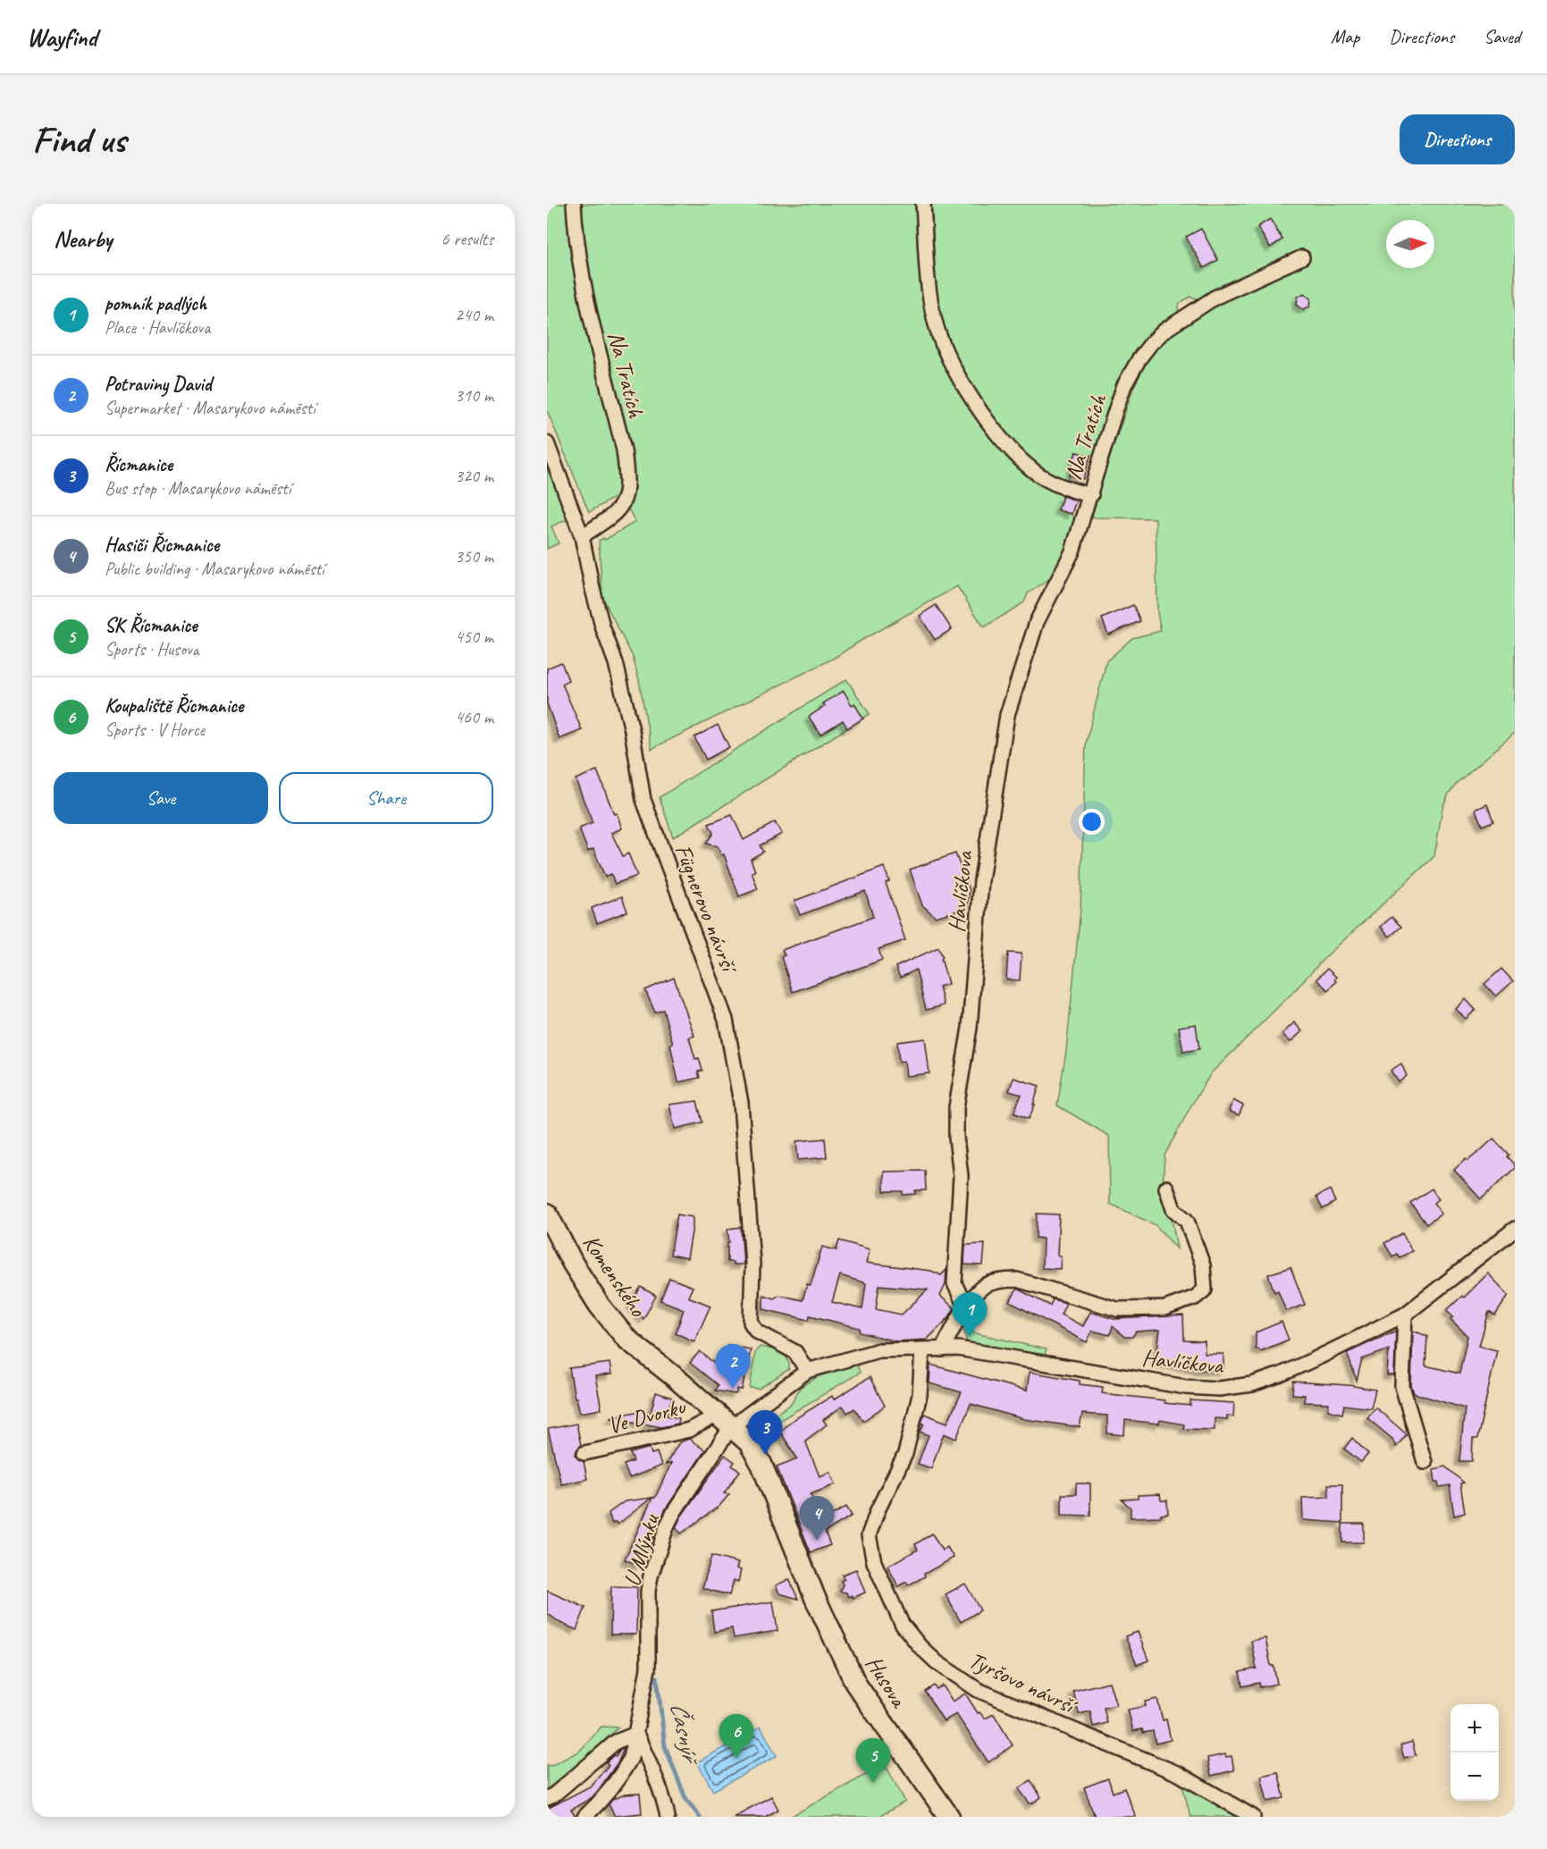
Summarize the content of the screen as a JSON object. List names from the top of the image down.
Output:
{
  "streets": {
    "main road": ["Komenského", "Husova"],
    "street": [
      "Na Tratích",
      "Havlíčkova",
      "Fügnerovo návrší",
      "Ve Dvorku",
      "U Mlýnku",
      "Tyršovo návrší"
    ]
  },
  "crossings": [
    ["Na Tratích", "Havlíčkova"],
    ["Na Tratích", "Fügnerovo návrší"],
    ["Havlíčkova", "Fügnerovo návrší"],
    ["Havlíčkova", "Tyršovo návrší"],
    ["Komenského", "Ve Dvorku"],
    ["Komenského", "U Mlýnku"],
    ["Komenského", "Husova"],
    ["Ve Dvorku", "U Mlýnku"],
    ["Ve Dvorku", "Husova"],
    ["U Mlýnku", "Husova"]
  ],
  "water": ["Časnýř"],
  "north": "right",
  "page": {
    "header": "Wayfind",
    "nav": ["Map", "Directions", "Saved"],
    "buttons": [
      "Directions",
      ["Save", "Share"]
    ],
    "title": "Find us",
    "heading": ["Nearby", "6 results"],
    "list": [
      {
        "mark": "1",
        "name": "pomník padlých",
        "note": "Place · Havlíčkova",
        "value": "240 m"
      },
      {
        "mark": "2",
        "name": "Potraviny David",
        "note": "Supermarket · Masarykovo náměstí",
        "value": "310 m"
      },
      {
        "mark": "3",
        "name": "Řícmanice",
        "note": "Bus stop · Masarykovo náměstí",
        "value": "320 m"
      },
      {
        "mark": "4",
        "name": "Hasiči Řícmanice",
        "note": "Public building · Masarykovo náměstí",
        "value": "350 m"
      },
      {
        "mark": "5",
        "name": "SK Řícmanice",
        "note": "Sports · Husova",
        "value": "450 m"
      },
      {
        "mark": "6",
        "name": "Koupaliště Řícmanice",
        "note": "Sports · V Horce",
        "value": "460 m"
      }
    ],
    "pins": [
      "1",
      "2",
      "3",
      "4",
      "6",
      "5"
    ],
    "map_buttons": ["+", "−"]
  }
}
